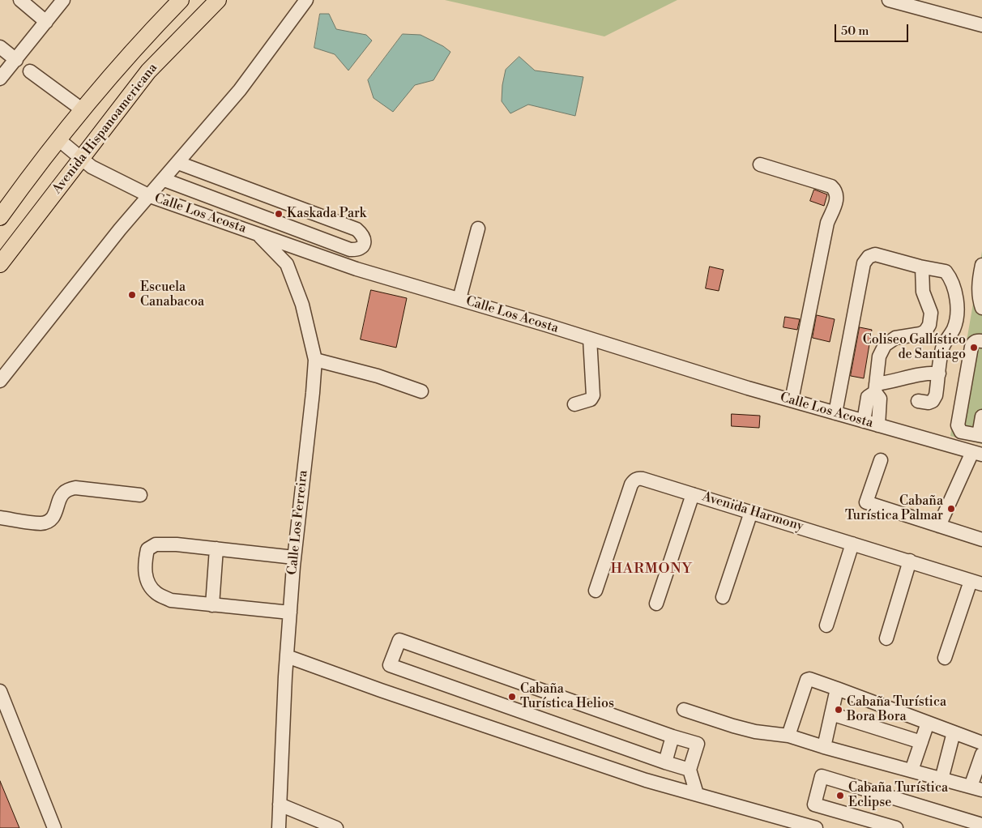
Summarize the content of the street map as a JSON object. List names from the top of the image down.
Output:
{
  "streets": {
    "main road": ["Avenida Hispanoamericana"],
    "street": ["Calle Los Acosta", "Avenida Harmony", "Calle Los Ferreira"]
  },
  "crossings": [
    ["Avenida Hispanoamericana", "Calle Los Acosta"],
    ["Calle Los Acosta", "Calle Los Ferreira"]
  ],
  "districts": ["HARMONY"],
  "places": [
    "Kaskada Park",
    "Escuela Canabacoa",
    "Coliseo Gallístico de Santiago",
    "Cabaña Turística Palmar",
    "Cabaña Turística Helios",
    "Cabaña Turística Bora Bora",
    "Cabaña Turística Eclipse"
  ],
  "scale_bar": "50 m"
}
